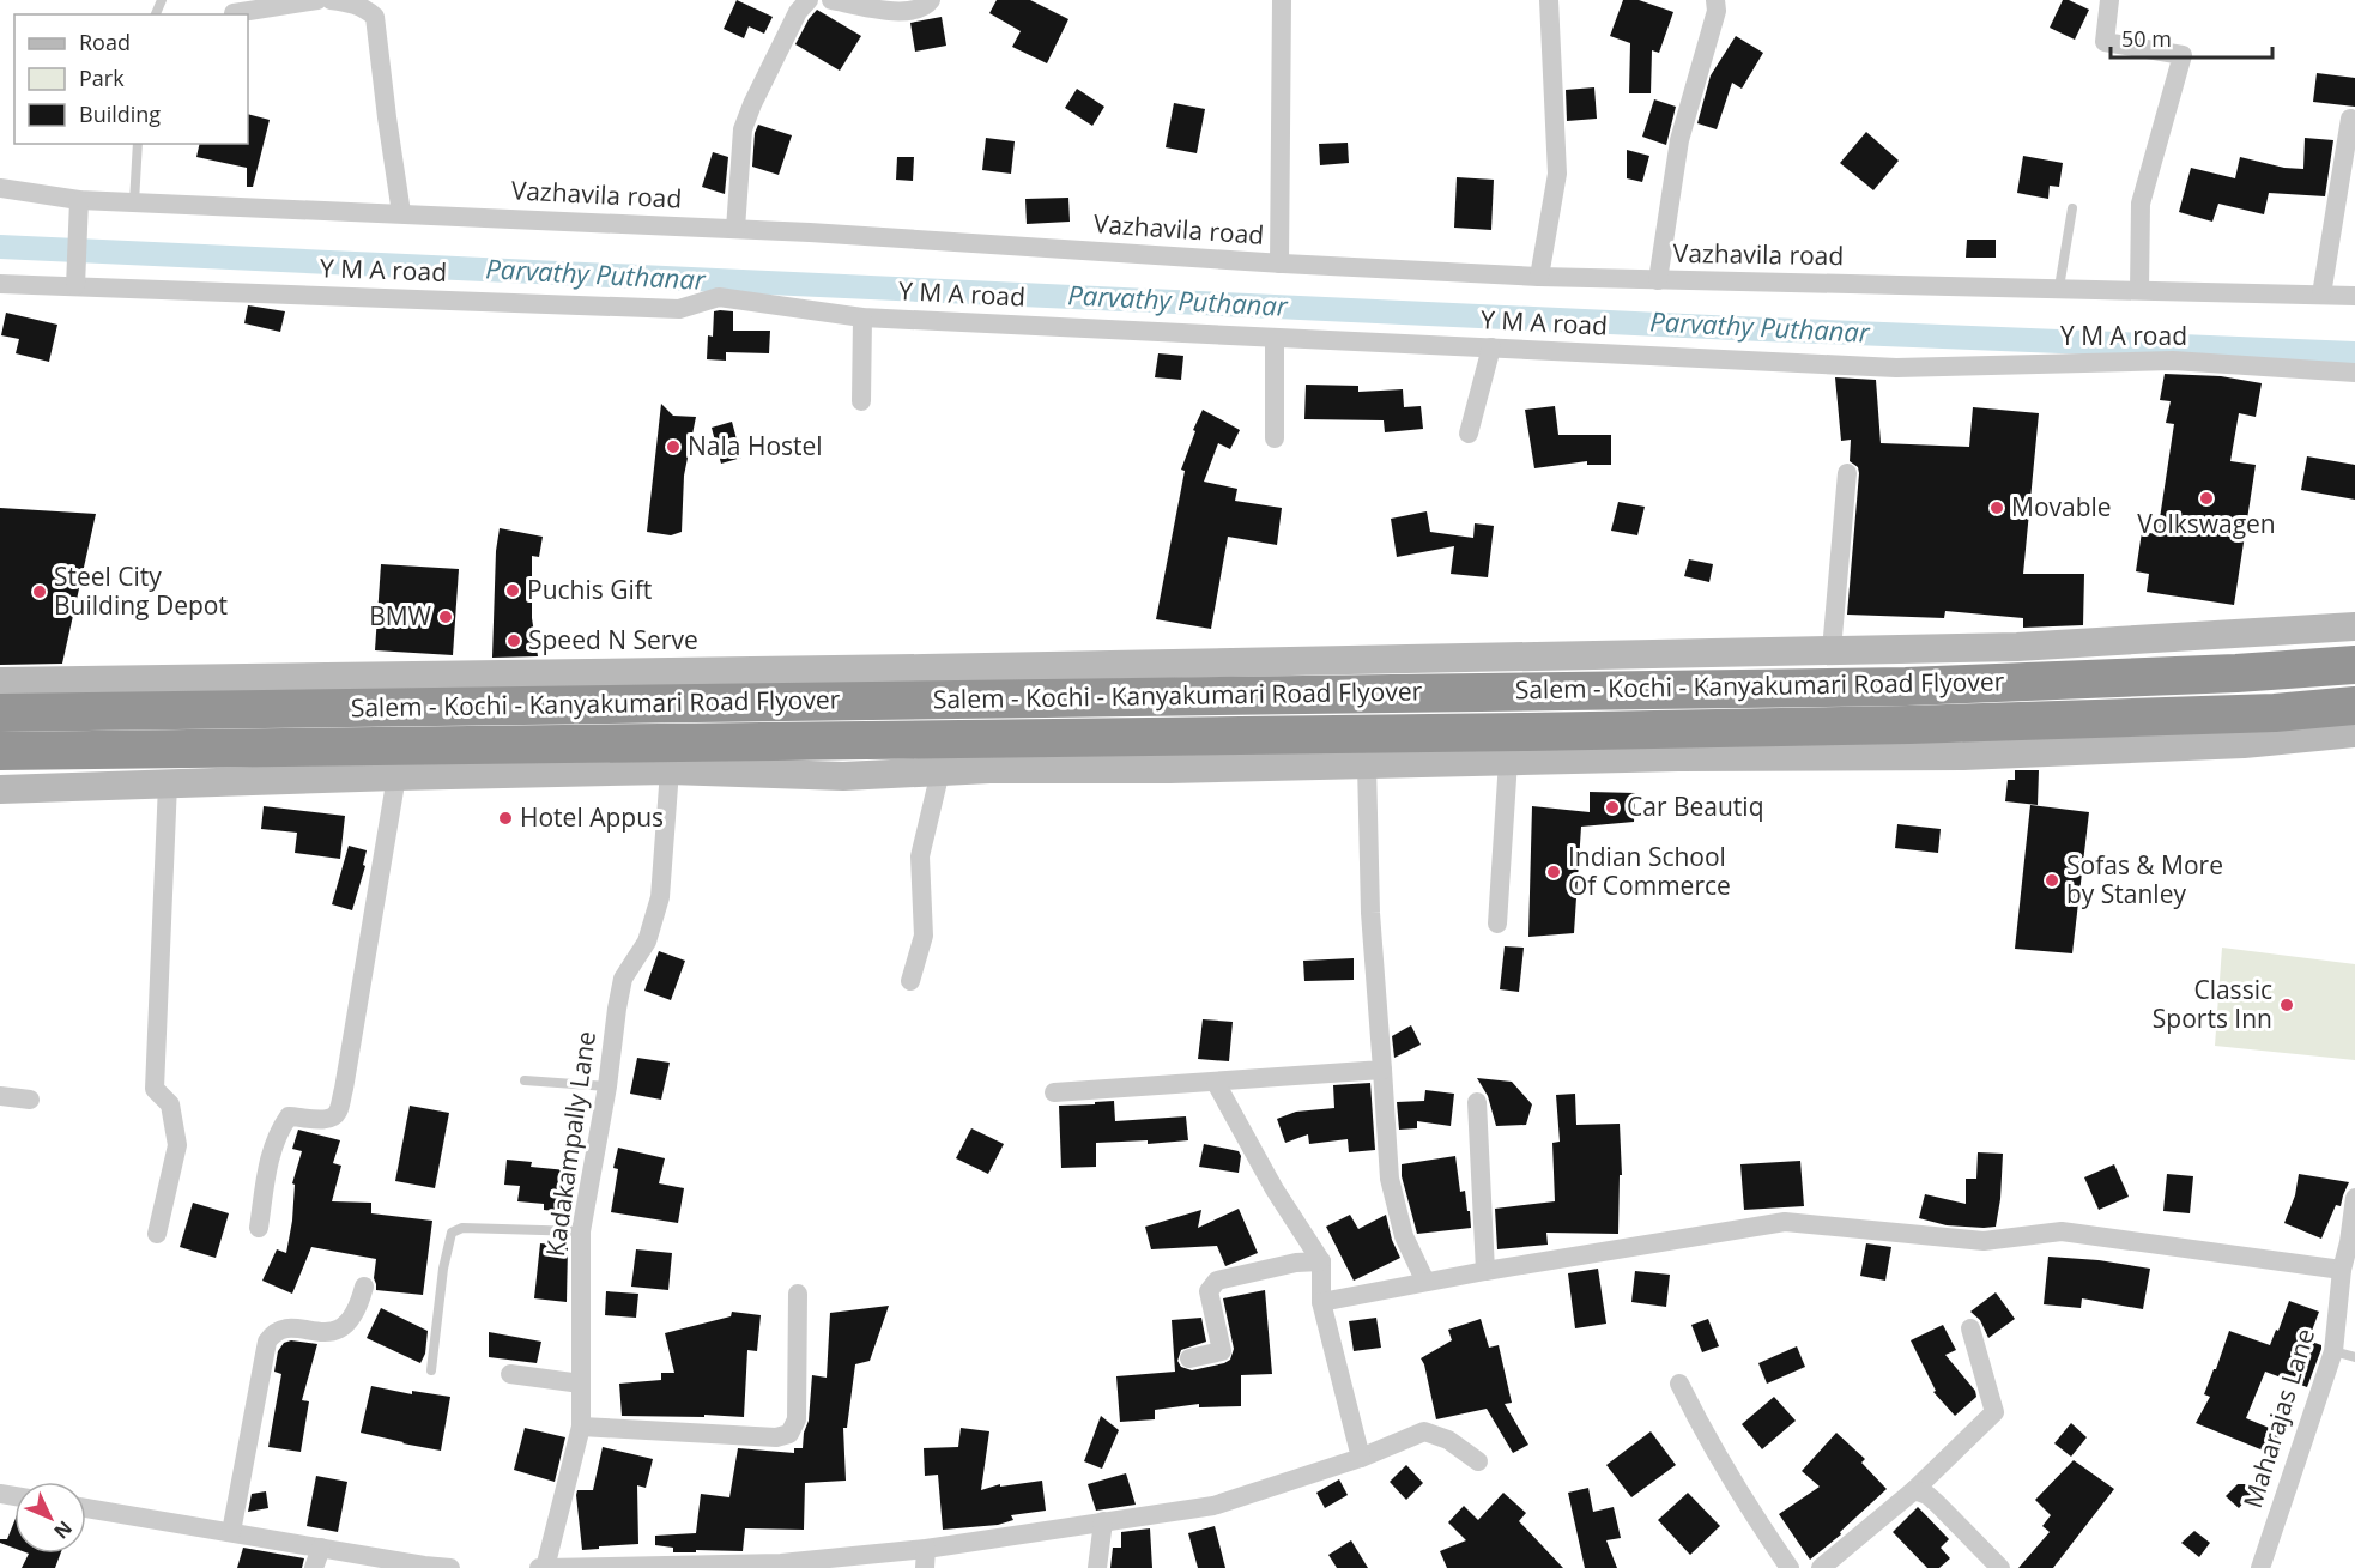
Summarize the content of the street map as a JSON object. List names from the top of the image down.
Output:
{
  "streets": {
    "highway": ["Salem - Kochi - Kanyakumari Road Flyover"],
    "street": [
      "Vazhavila road",
      "Y M A road",
      "Kadakampally Lane",
      "Maharajas Lane"
    ]
  },
  "water": ["Parvathy Puthanar"],
  "places": [
    "Nala Hostel",
    "Volkswagen",
    "Movable",
    "Puchis Gift",
    "Steel City Building Depot",
    "BMW",
    "Speed N Serve",
    "Car Beautiq",
    "Hotel Appus",
    "Indian School Of Commerce",
    "Sofas & More by Stanley",
    "Classic Sports Inn"
  ],
  "legend": ["Road", "Park", "Building"],
  "scale_bar": "50 m",
  "north": "bottom right"
}
